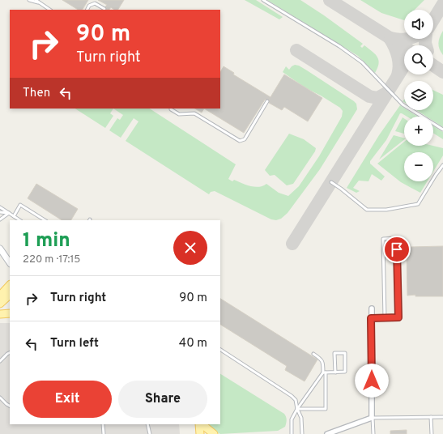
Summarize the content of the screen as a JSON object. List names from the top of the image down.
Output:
{
  "page": {
    "map_buttons": ["+", "−"],
    "turn": ["90 m", "Turn right"],
    "then": "Then",
    "heading": ["1 min", "220 m · 17:15"],
    "list": [
      {
        "name": "Turn right",
        "value": "90 m"
      },
      {
        "name": "Turn left",
        "value": "40 m"
      }
    ],
    "buttons": ["Exit", "Share"]
  }
}
